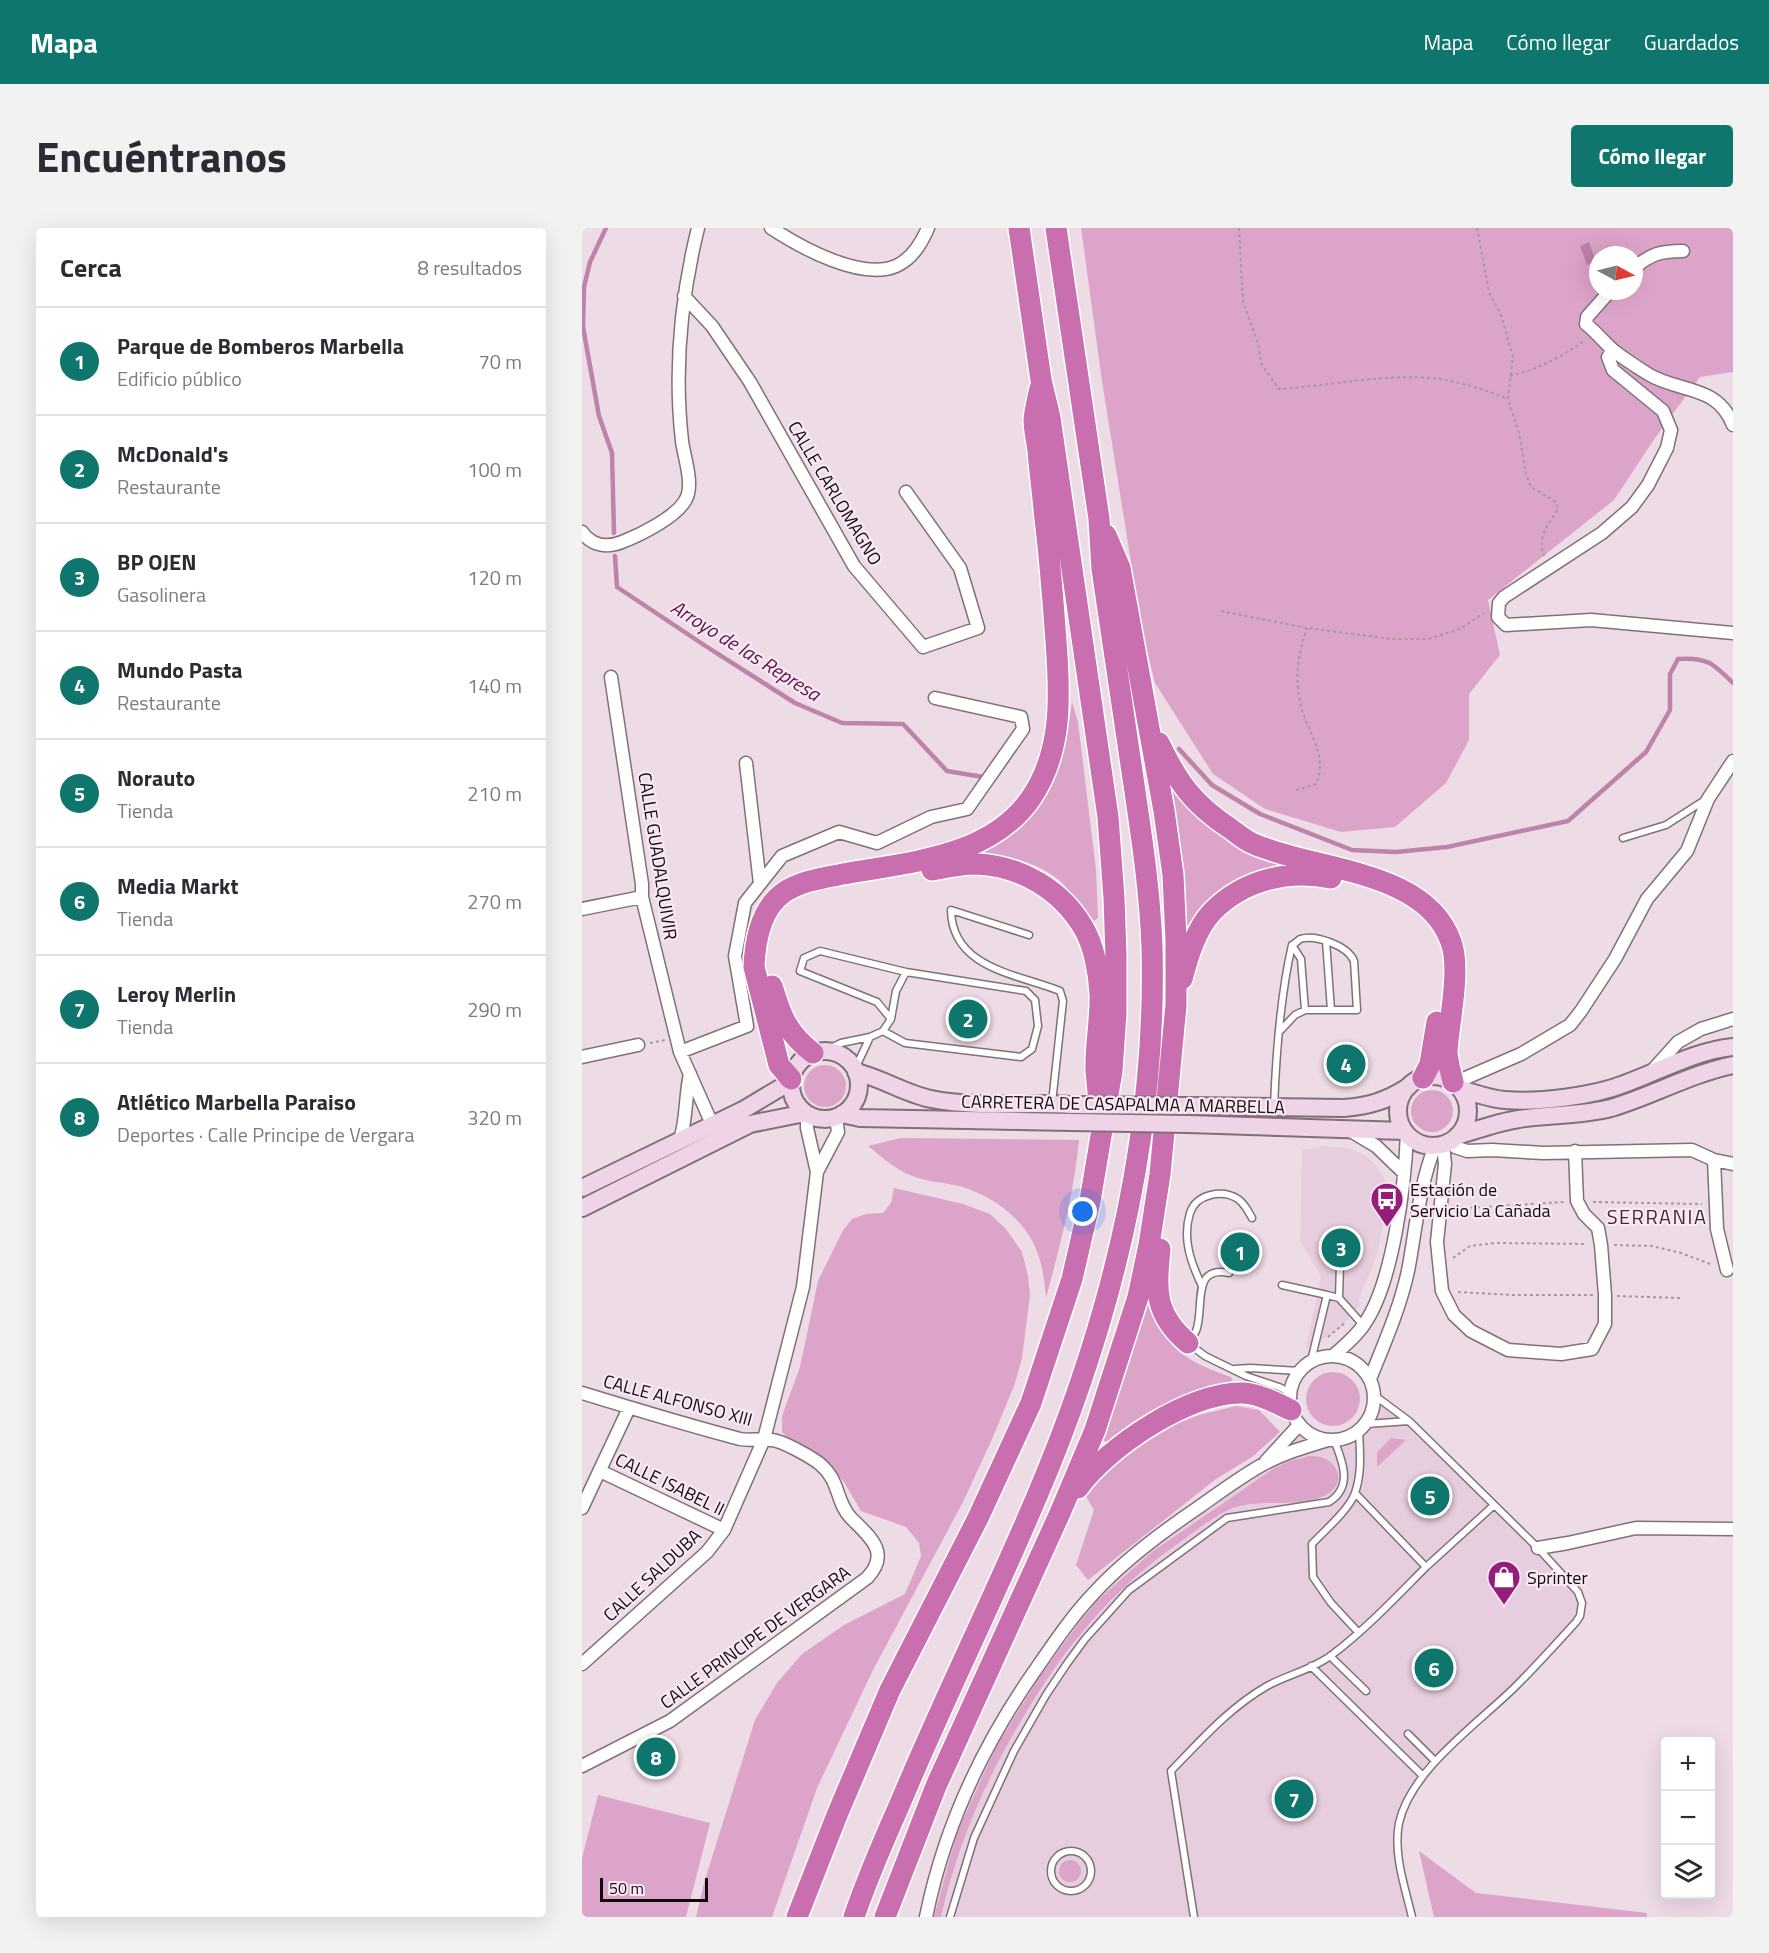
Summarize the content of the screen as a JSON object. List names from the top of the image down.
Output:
{
  "streets": {
    "main road": ["CARRETERA DE CASAPALMA A MARBELLA"],
    "street": [
      "CALLE CARLOMAGNO",
      "CALLE GUADALQUIVIR",
      "CALLE ALFONSO XIII",
      "CALLE ISABEL II",
      "CALLE SALDUBA",
      "CALLE PRINCIPE DE VERGARA"
    ]
  },
  "crossings": [
    ["CALLE ALFONSO XIII", "CALLE SALDUBA"],
    ["CALLE ALFONSO XIII", "CALLE PRINCIPE DE VERGARA"],
    ["CALLE ISABEL II", "CALLE SALDUBA"],
    ["CALLE SALDUBA", "CALLE PRINCIPE DE VERGARA"]
  ],
  "districts": ["SERRANIA"],
  "water": ["Arroyo de las Represa"],
  "places": {
    "bus stop": ["Estación de Servicio La Cañada"],
    "shop": ["Sprinter"]
  },
  "scale_bar": "50 m",
  "north": "right",
  "page": {
    "header": "Mapa",
    "nav": ["Mapa", "Cómo llegar", "Guardados"],
    "title": "Encuéntranos",
    "buttons": "Cómo llegar",
    "heading": ["Cerca", "8 resultados"],
    "list": [
      {
        "mark": "1",
        "name": "Parque de Bomberos Marbella",
        "note": "Edificio público",
        "value": "70 m"
      },
      {
        "mark": "2",
        "name": "McDonald's",
        "note": "Restaurante",
        "value": "100 m"
      },
      {
        "mark": "3",
        "name": "BP OJEN",
        "note": "Gasolinera",
        "value": "120 m"
      },
      {
        "mark": "4",
        "name": "Mundo Pasta",
        "note": "Restaurante",
        "value": "140 m"
      },
      {
        "mark": "5",
        "name": "Norauto",
        "note": "Tienda",
        "value": "210 m"
      },
      {
        "mark": "6",
        "name": "Media Markt",
        "note": "Tienda",
        "value": "270 m"
      },
      {
        "mark": "7",
        "name": "Leroy Merlin",
        "note": "Tienda",
        "value": "290 m"
      },
      {
        "mark": "8",
        "name": "Atlético Marbella Paraiso",
        "note": "Deportes · Calle Principe de Vergara",
        "value": "320 m"
      }
    ],
    "pins": [
      "2",
      "4",
      "3",
      "1",
      "5",
      "6",
      "8",
      "7"
    ],
    "map_buttons": ["+", "−"],
    "scale": "50 m"
  }
}
